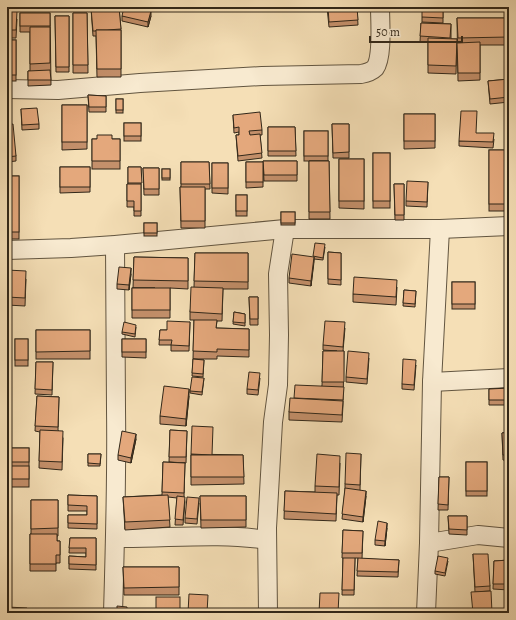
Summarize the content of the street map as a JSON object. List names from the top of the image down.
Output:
{
  "scale_bar": "50 m"
}
